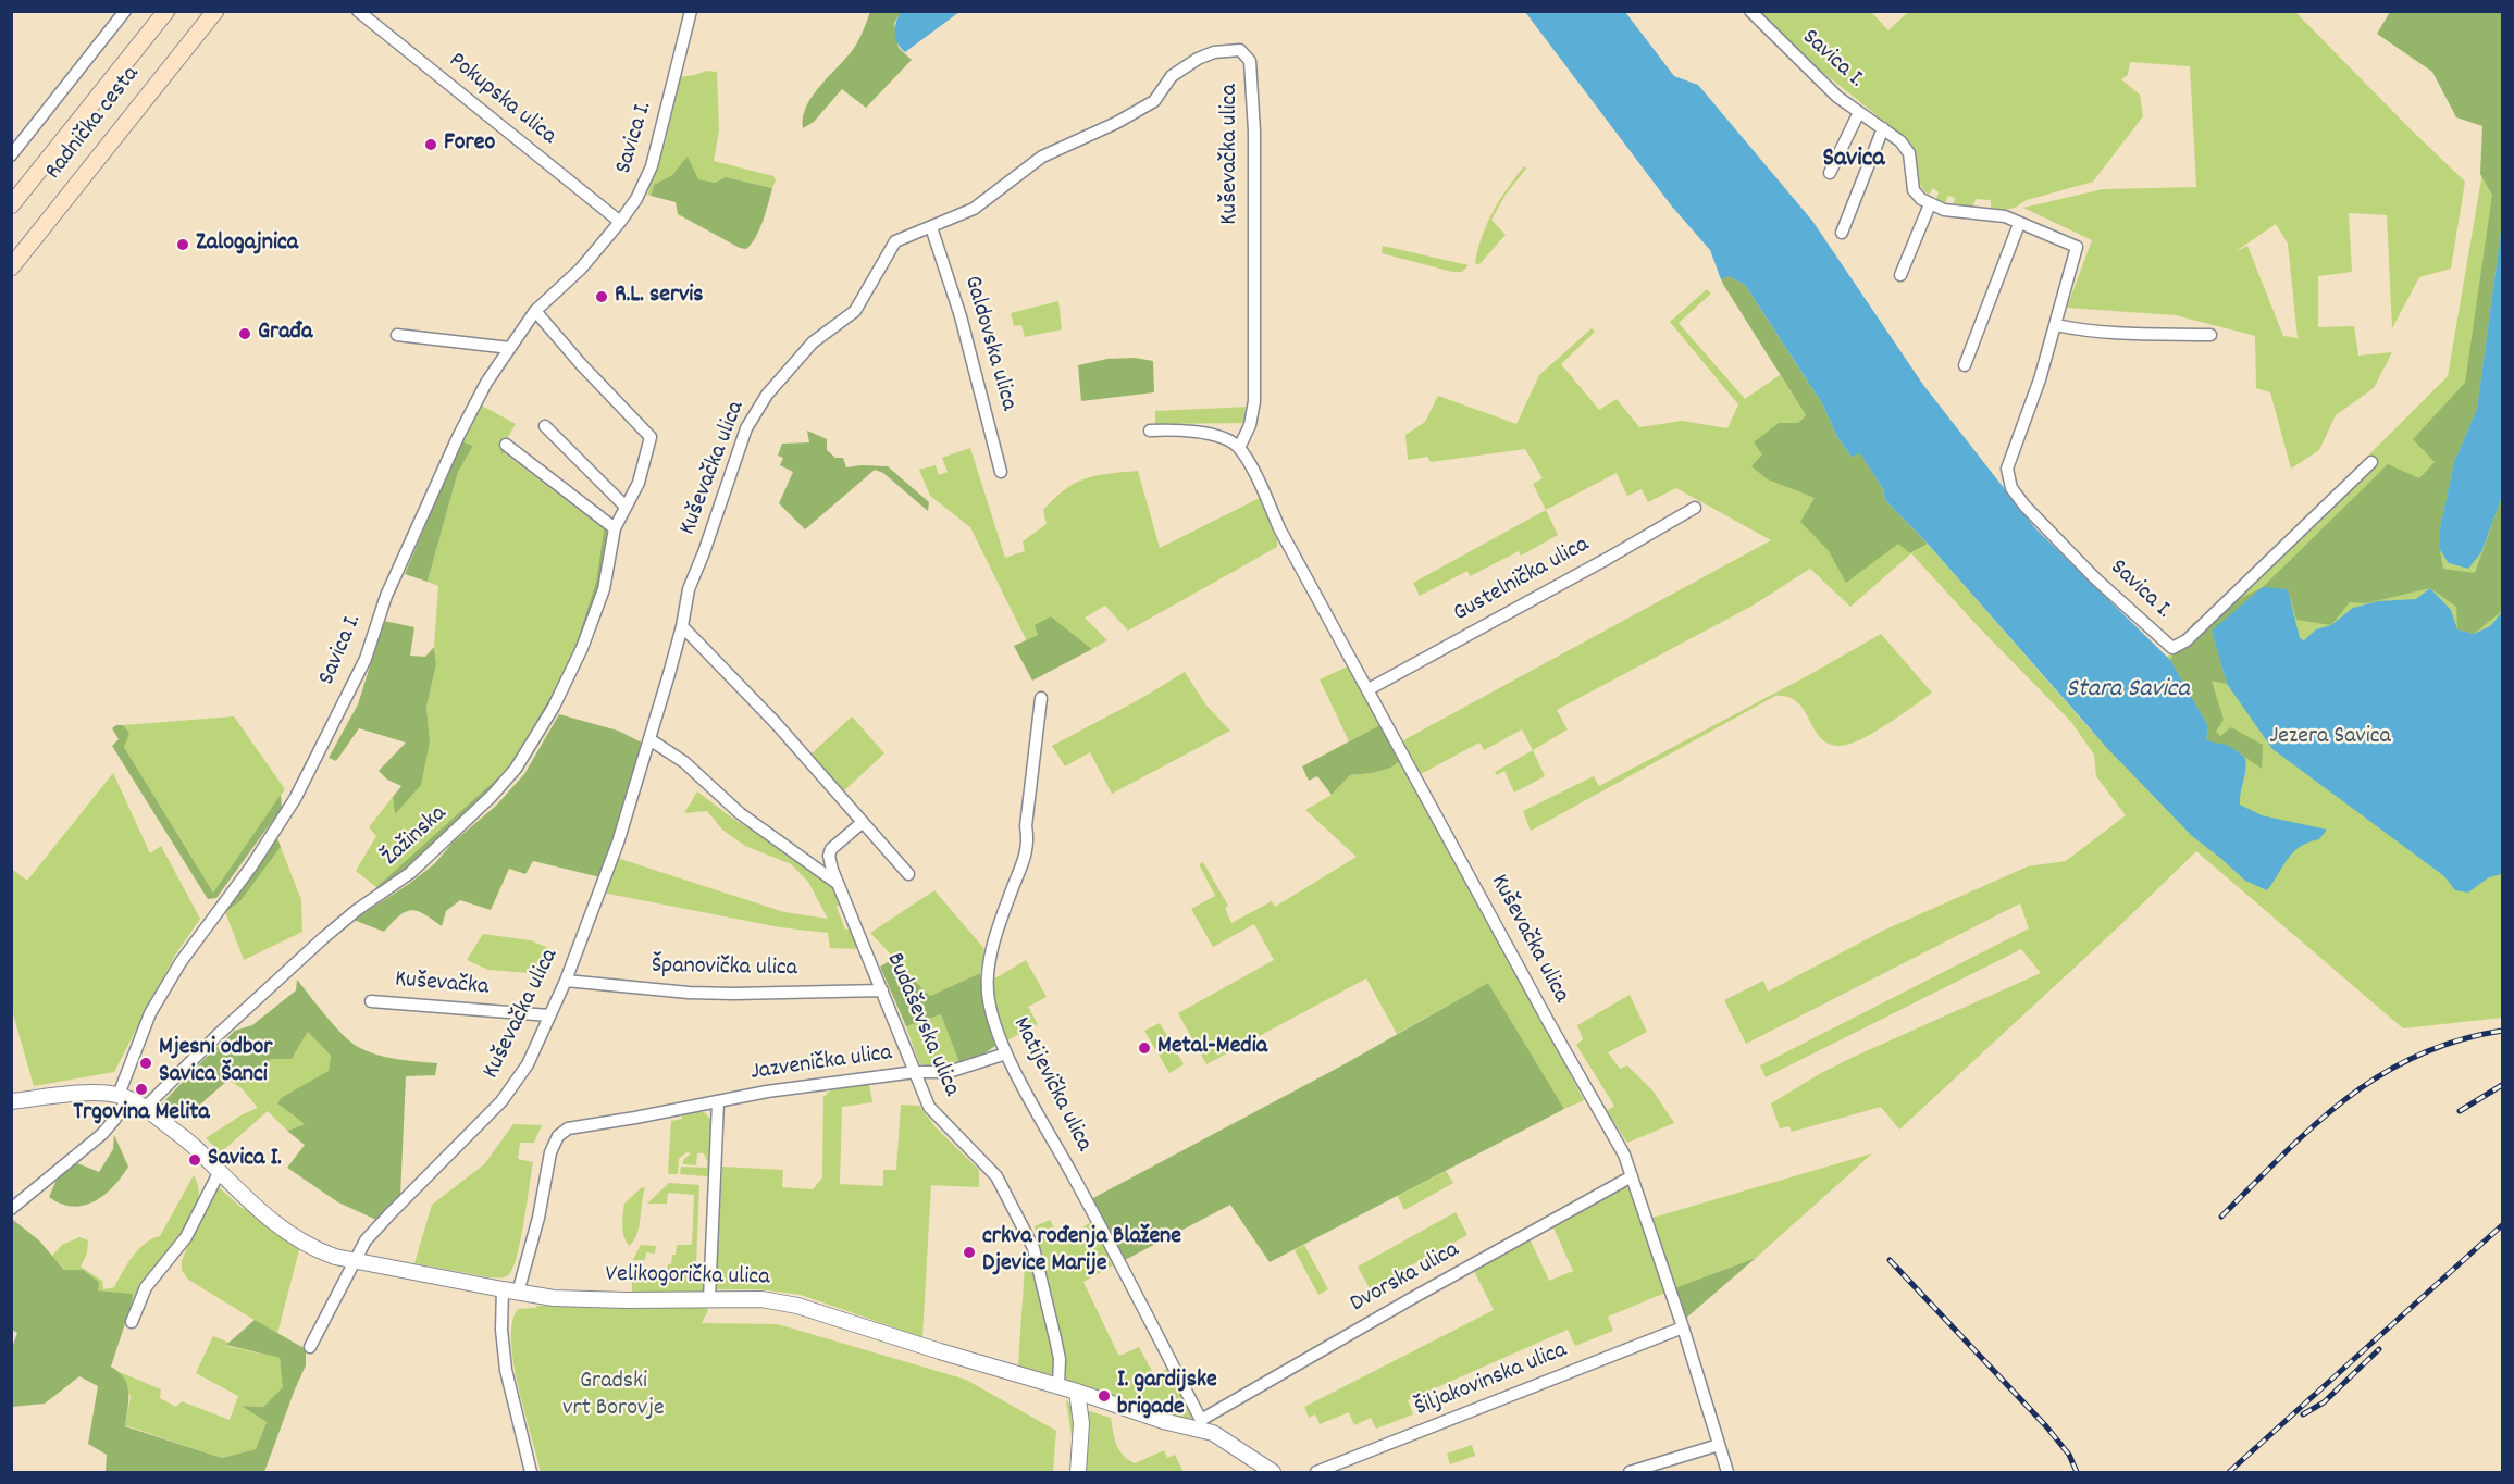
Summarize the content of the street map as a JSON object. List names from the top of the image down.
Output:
{
  "streets": {
    "main road": ["Radnička cesta"],
    "street": [
      "Savica I.",
      "Pokupska ulica",
      "Kuševačka ulica",
      "Galdovska ulica",
      "Gustelnička ulica",
      "Žažinska",
      "Španovička ulica",
      "Kuševačka",
      "Budaševska ulica",
      "Jazvenička ulica",
      "Matijevička ulica",
      "Velikogorička ulica",
      "Dvorska ulica",
      "Šiljakovinska ulica"
    ]
  },
  "crossings": [
    ["Savica I.", "Pokupska ulica"],
    ["Savica I.", "Žažinska"],
    ["Savica I.", "Velikogorička ulica"],
    ["Kuševačka ulica", "Galdovska ulica"],
    ["Kuševačka ulica", "Gustelnička ulica"],
    ["Kuševačka ulica", "Španovička ulica"],
    ["Kuševačka ulica", "Kuševačka"],
    ["Kuševačka ulica", "Velikogorička ulica"],
    ["Kuševačka ulica", "Dvorska ulica"],
    ["Kuševačka ulica", "Šiljakovinska ulica"],
    ["Žažinska", "Velikogorička ulica"],
    ["Španovička ulica", "Budaševska ulica"],
    ["Budaševska ulica", "Jazvenička ulica"],
    ["Budaševska ulica", "Velikogorička ulica"],
    ["Jazvenička ulica", "Matijevička ulica"],
    ["Jazvenička ulica", "Velikogorička ulica"],
    ["Matijevička ulica", "Velikogorička ulica"],
    ["Matijevička ulica", "Dvorska ulica"],
    ["Velikogorička ulica", "Dvorska ulica"]
  ],
  "districts": ["Savica"],
  "water": ["Stara Savica"],
  "parks": ["Jezera Savica", "Gradski vrt Borovje"],
  "places": [
    "Foreo",
    "Zalogajnica",
    "R.L. servis",
    "Građa",
    "Metal-Media",
    "Mjesni odbor Savica Šanci",
    "Trgovina Melita",
    "Savica I.",
    "crkva rođenja Blažene Djevice Marije",
    "I. gardijske brigade"
  ]
}
